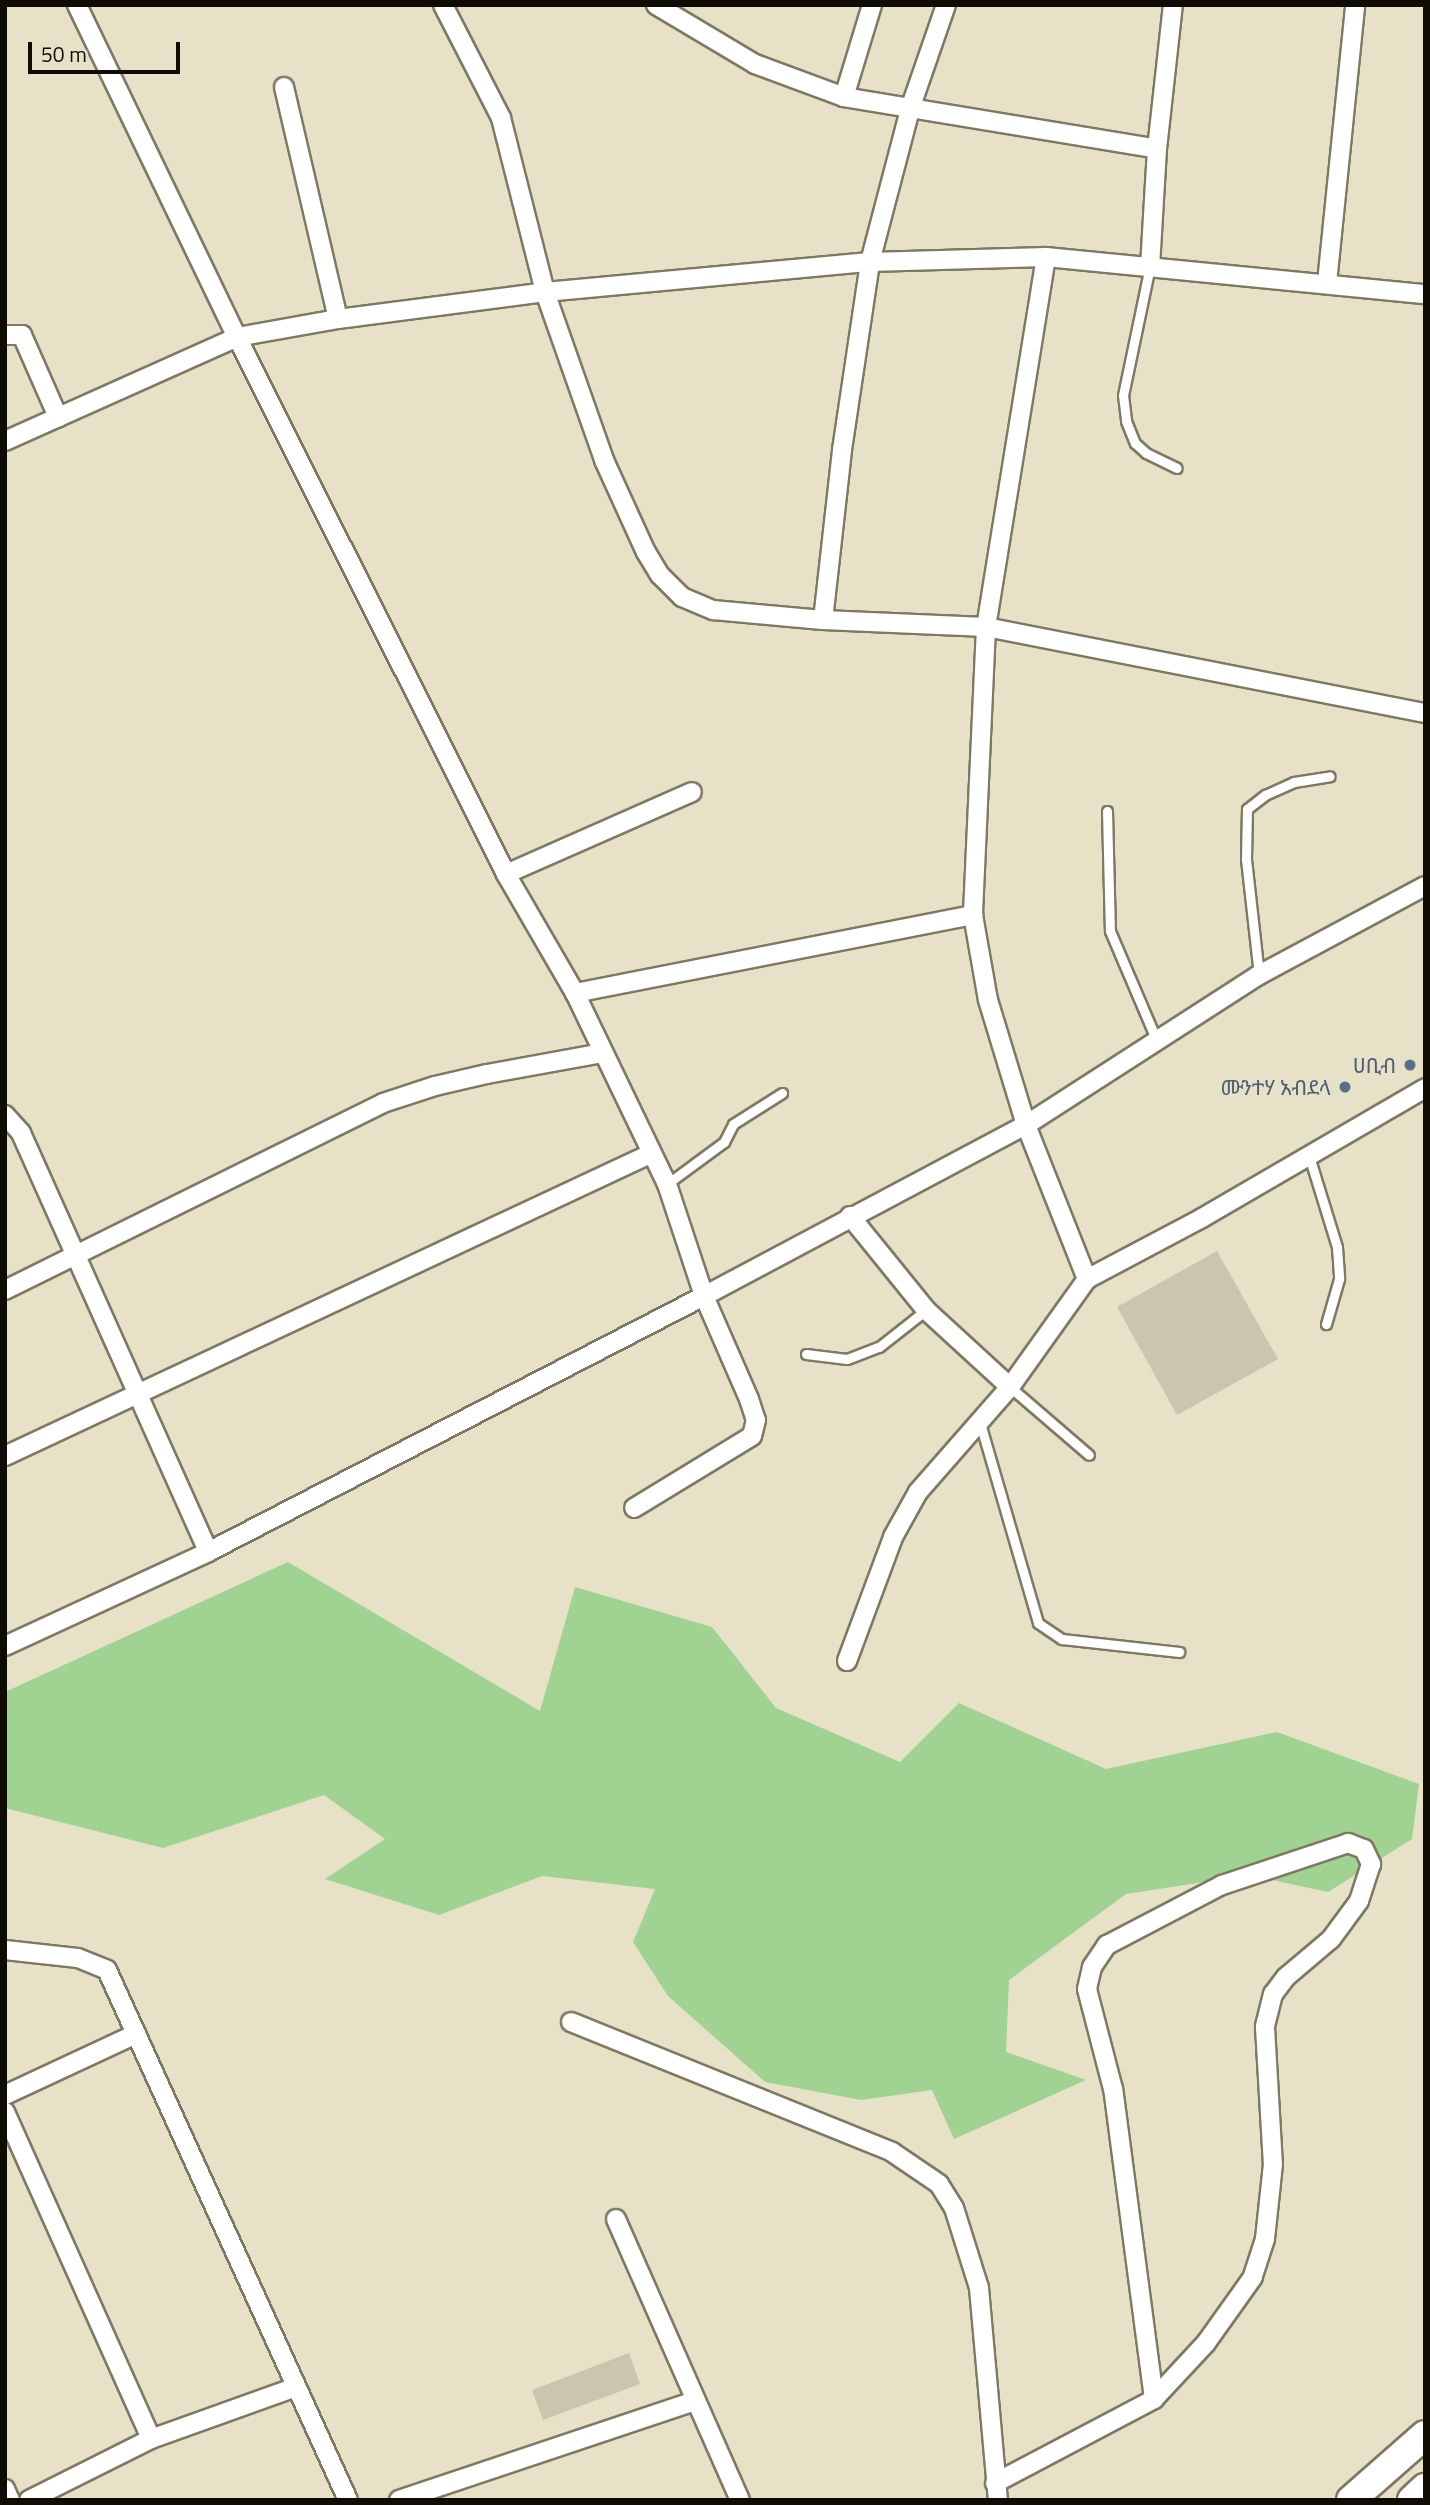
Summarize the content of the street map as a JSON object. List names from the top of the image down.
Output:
{
  "places": ["ሀቢብ", "ሙንተሃ አብደላ"],
  "scale_bar": "50 m"
}
